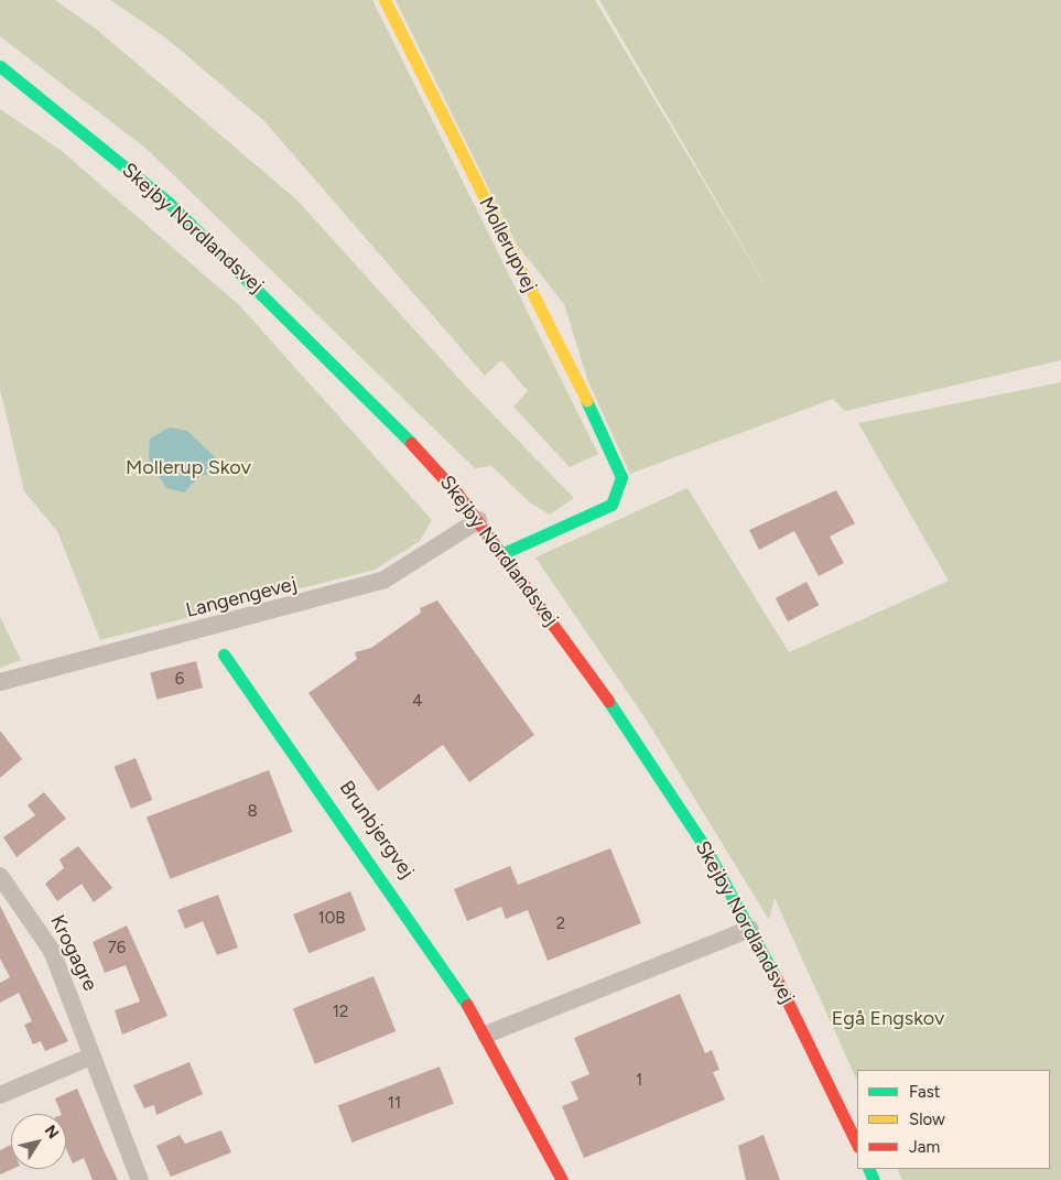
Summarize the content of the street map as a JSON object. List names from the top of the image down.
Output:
{
  "streets": {
    "street": [
      "Skejby Nordlandsvej",
      "Mollerupvej",
      "Langengevej",
      "Brunbjergvej",
      "Krogagre"
    ]
  },
  "crossings": [
    ["Skejby Nordlandsvej", "Mollerupvej"],
    ["Skejby Nordlandsvej", "Langengevej"]
  ],
  "parks": ["Mollerup Skov", "Egå Engskov"],
  "house_numbers": [
    "6",
    "4",
    "8",
    "10B",
    "2",
    "76",
    "12",
    "1",
    "11"
  ],
  "legend": ["Fast", "Slow", "Jam"],
  "north": "top right"
}
